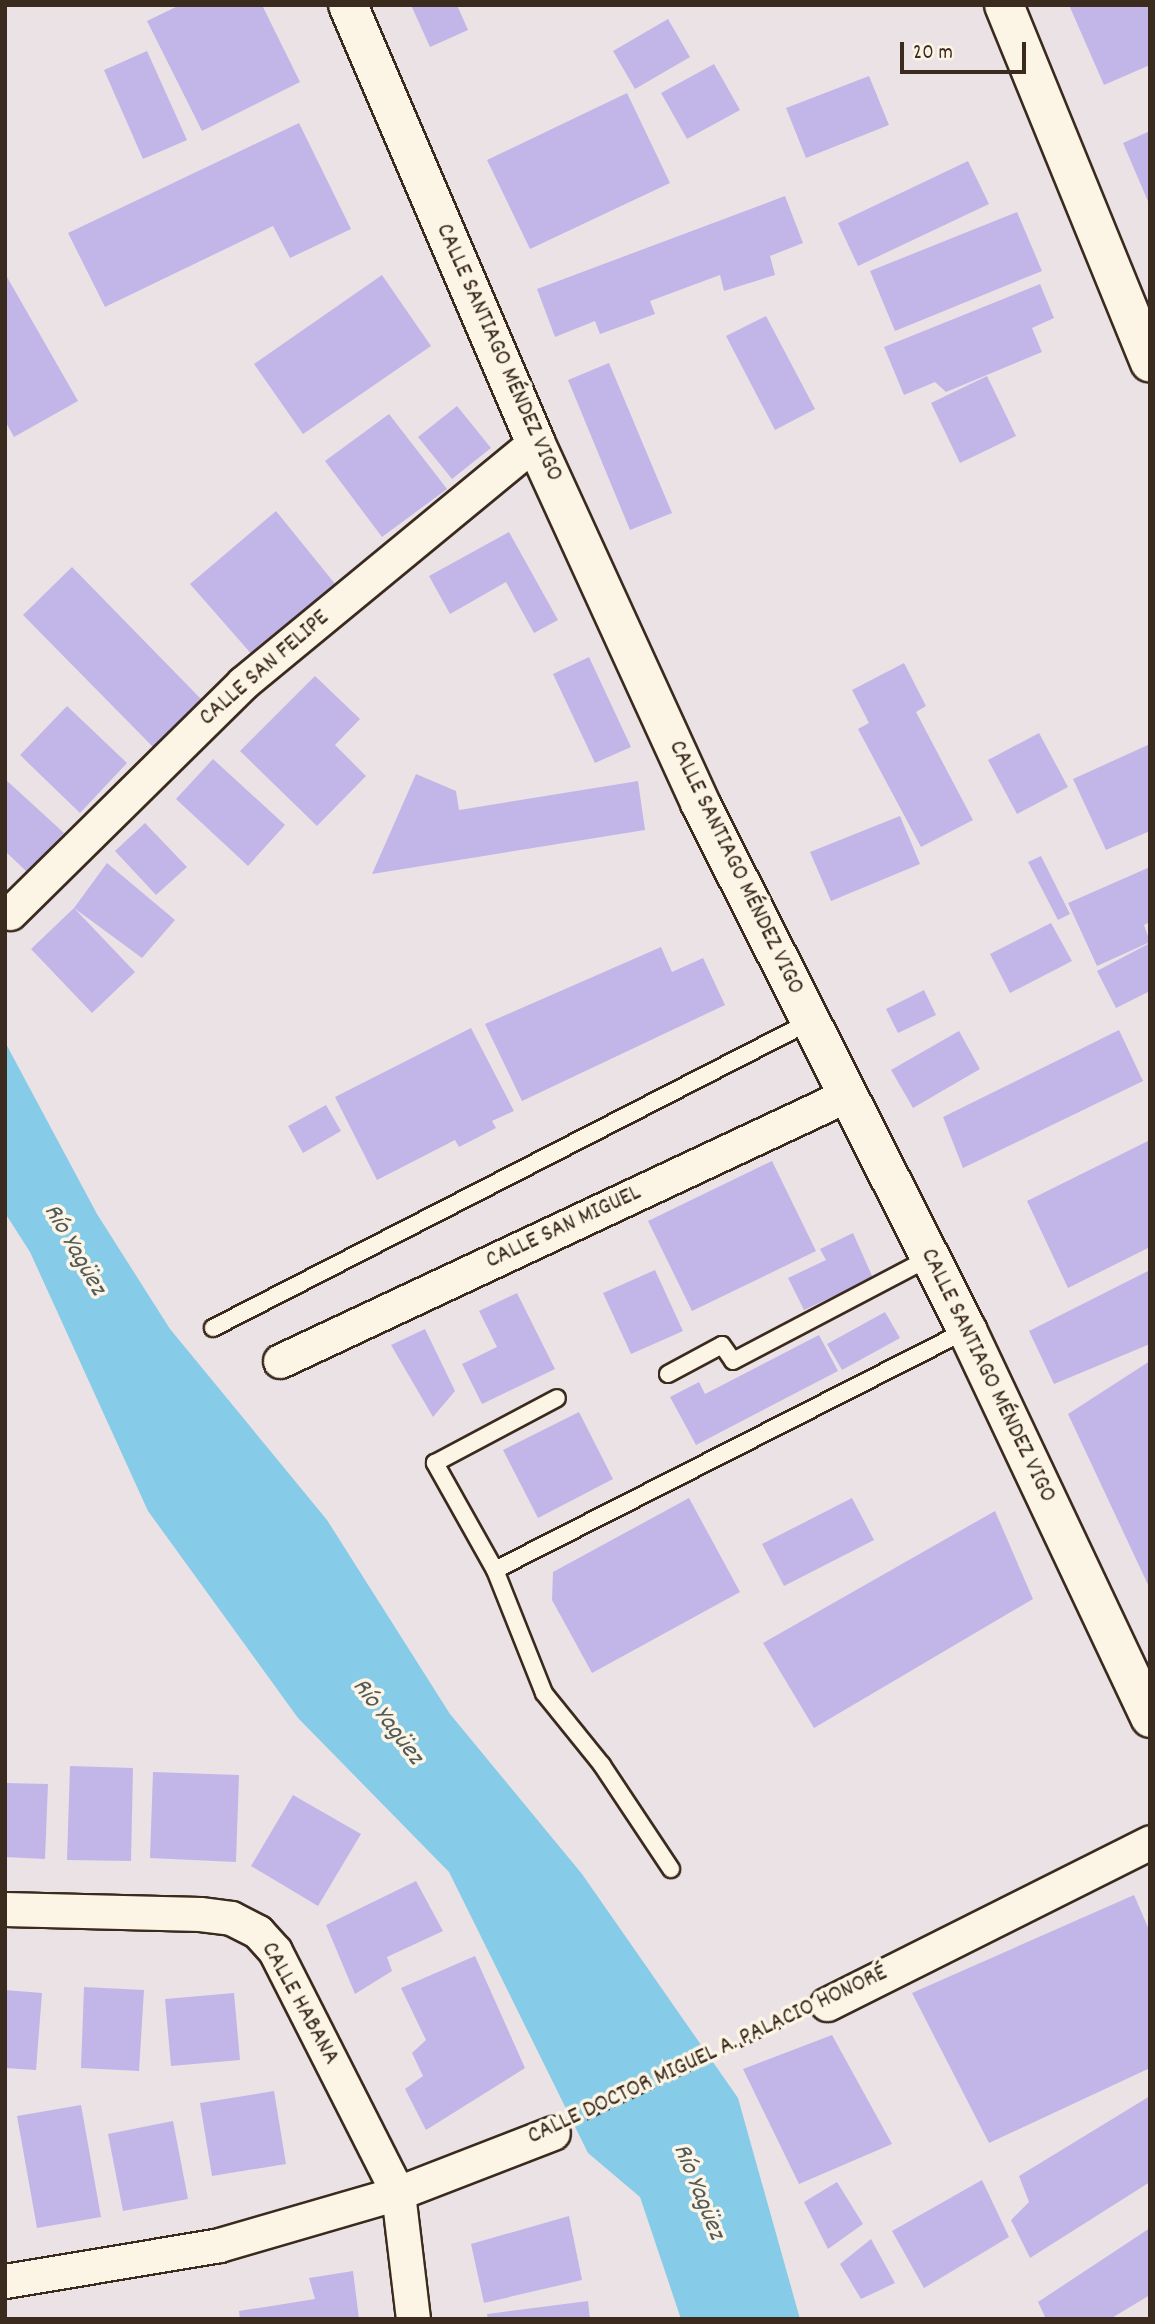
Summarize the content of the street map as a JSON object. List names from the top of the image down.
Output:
{
  "streets": {
    "street": [
      "CALLE SANTIAGO MÉNDEZ VIGO",
      "CALLE SAN FELIPE",
      "CALLE SAN MIGUEL",
      "CALLE HABANA",
      "CALLE DOCTOR MIGUEL A. PALACIO HONORÉ"
    ]
  },
  "crossings": [
    ["CALLE SANTIAGO MÉNDEZ VIGO", "CALLE SAN FELIPE"],
    ["CALLE SANTIAGO MÉNDEZ VIGO", "CALLE SAN MIGUEL"],
    ["CALLE HABANA", "CALLE DOCTOR MIGUEL A. PALACIO HONORÉ"]
  ],
  "water": ["Río Yagüez"],
  "scale_bar": "20 m"
}
